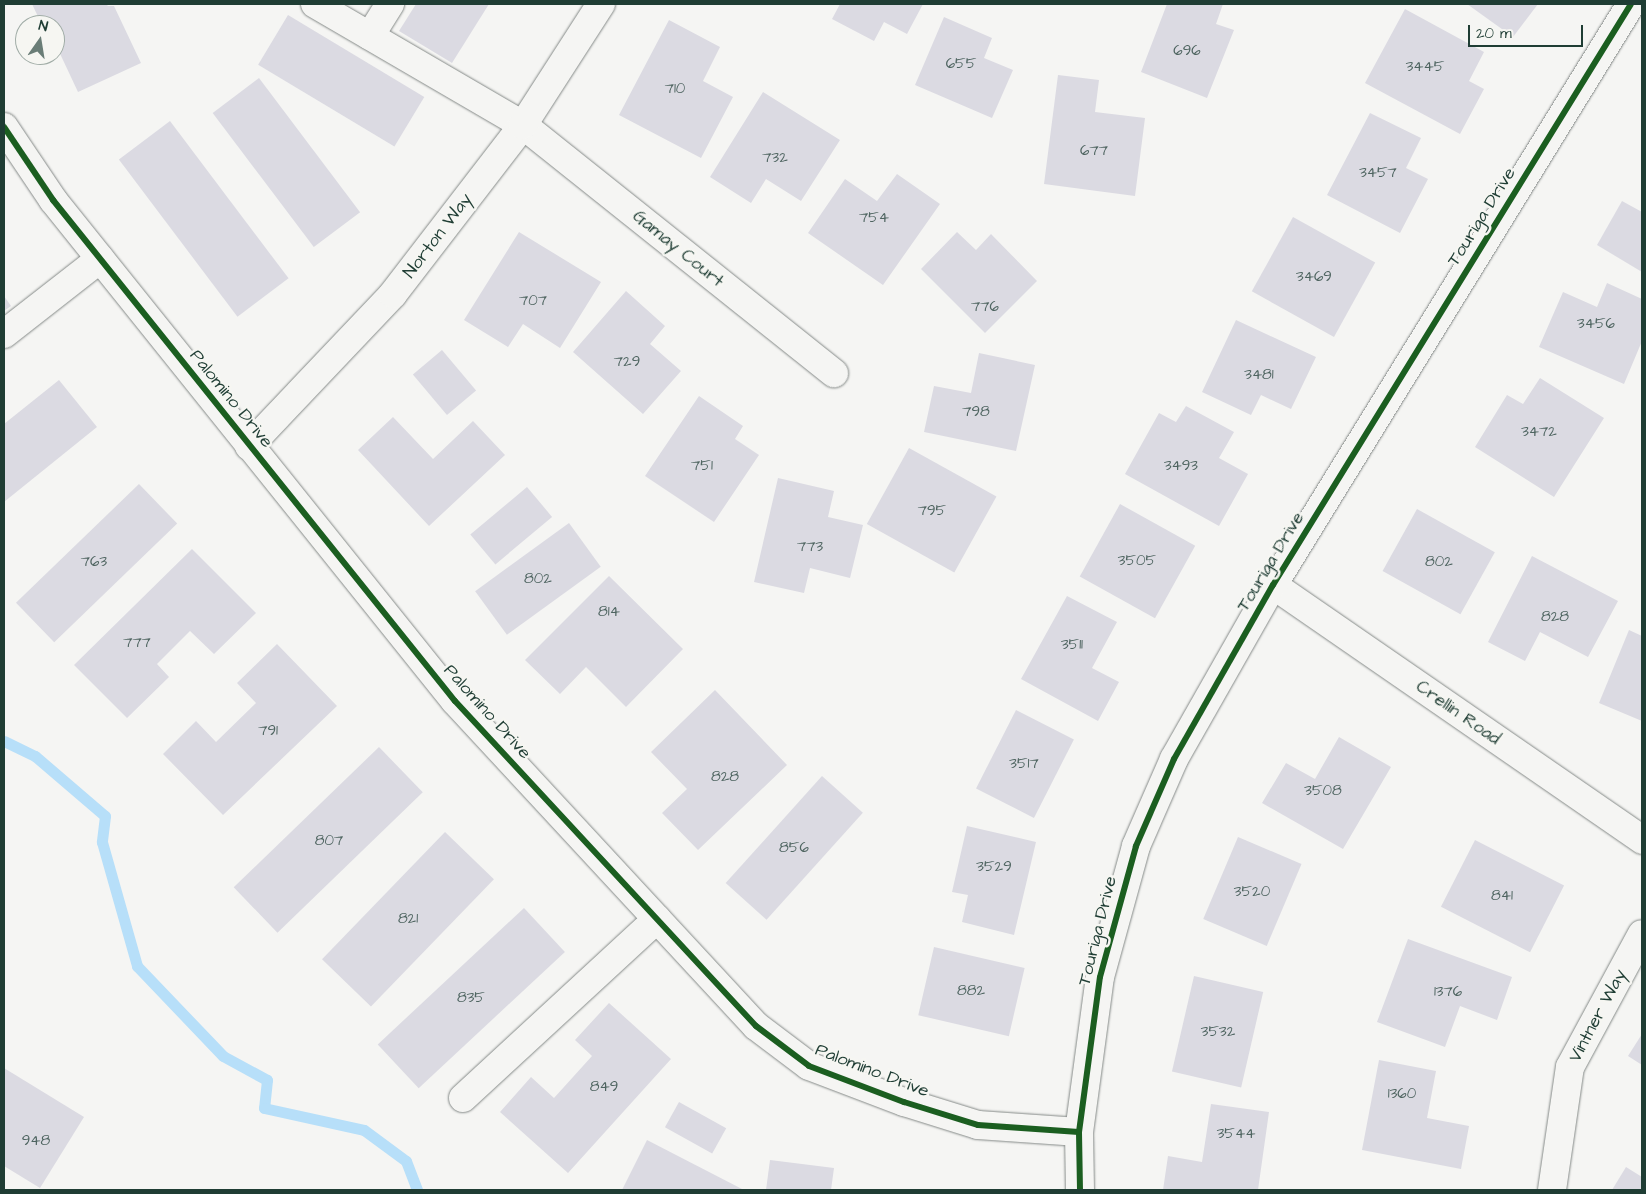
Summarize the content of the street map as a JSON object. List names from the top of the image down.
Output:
{
  "streets": {
    "street": [
      "Touriga Drive",
      "Norton Way",
      "Gamay Court",
      "Palomino Drive",
      "Crellin Road",
      "Vintner Way"
    ]
  },
  "crossings": [
    ["Touriga Drive", "Palomino Drive"],
    ["Touriga Drive", "Crellin Road"],
    ["Norton Way", "Gamay Court"],
    ["Norton Way", "Palomino Drive"]
  ],
  "house_numbers": [
    "696",
    "655",
    "3445",
    "710",
    "677",
    "732",
    "3457",
    "754",
    "3469",
    "707",
    "776",
    "3456",
    "729",
    "3481",
    "798",
    "3472",
    "751",
    "3493",
    "795",
    "773",
    "3505",
    "763",
    "802",
    "802",
    "814",
    "828",
    "777",
    "3511",
    "791",
    "3517",
    "828",
    "3508",
    "807",
    "856",
    "3529",
    "3520",
    "841",
    "821",
    "882",
    "1376",
    "835",
    "3532",
    "849",
    "1360",
    "3544",
    "948"
  ],
  "scale_bar": "20 m",
  "north": "top"
}
